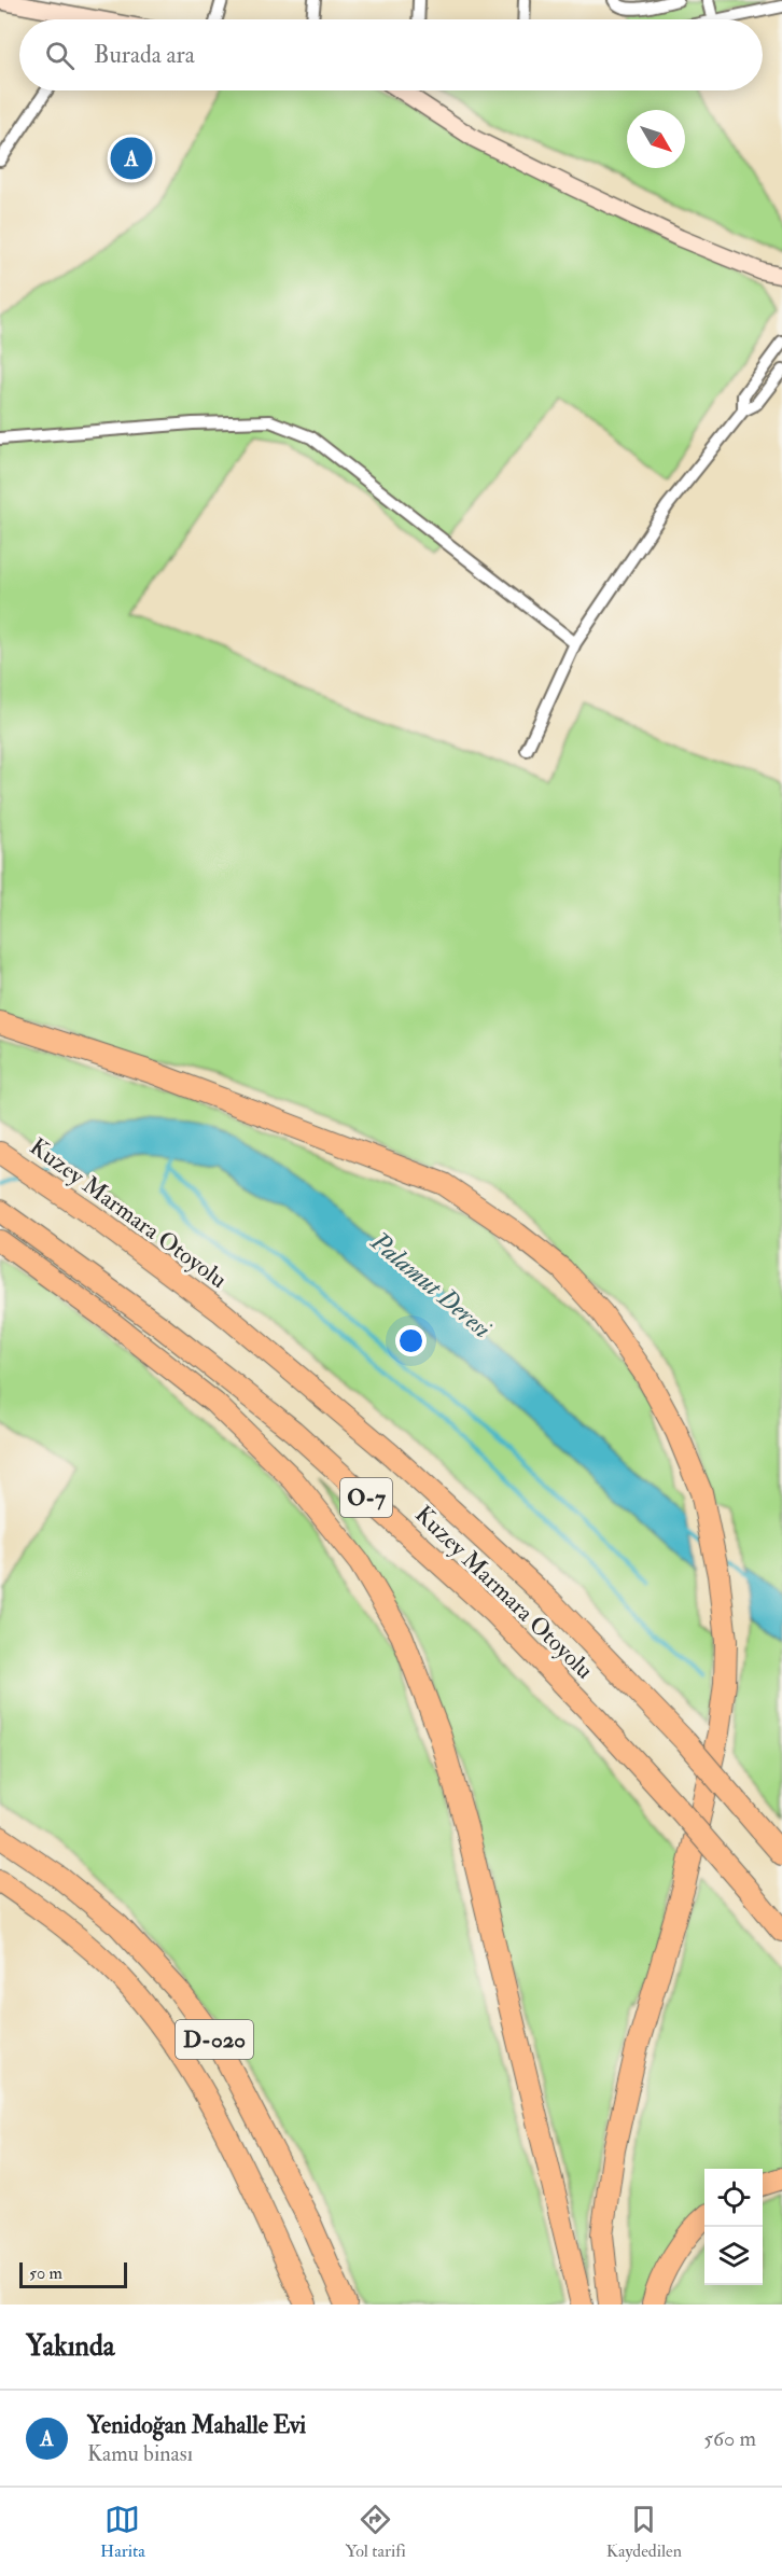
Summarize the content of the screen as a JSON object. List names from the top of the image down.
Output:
{
  "streets": {
    "highway": ["Kuzey Marmara Otoyolu", "O-7", "D-020"]
  },
  "water": ["Palamut Deresi"],
  "scale_bar": "50 m",
  "north": "bottom right",
  "page": {
    "search": "Burada ara",
    "pins": "A",
    "scale": "50 m",
    "heading": "Yakında",
    "list": [
      {
        "mark": "A",
        "name": "Yenidoğan Mahalle Evi",
        "note": "Kamu binası",
        "value": "560 m"
      }
    ],
    "nav": ["Harita", "Yol tarifi", "Kaydedilen"]
  }
}
